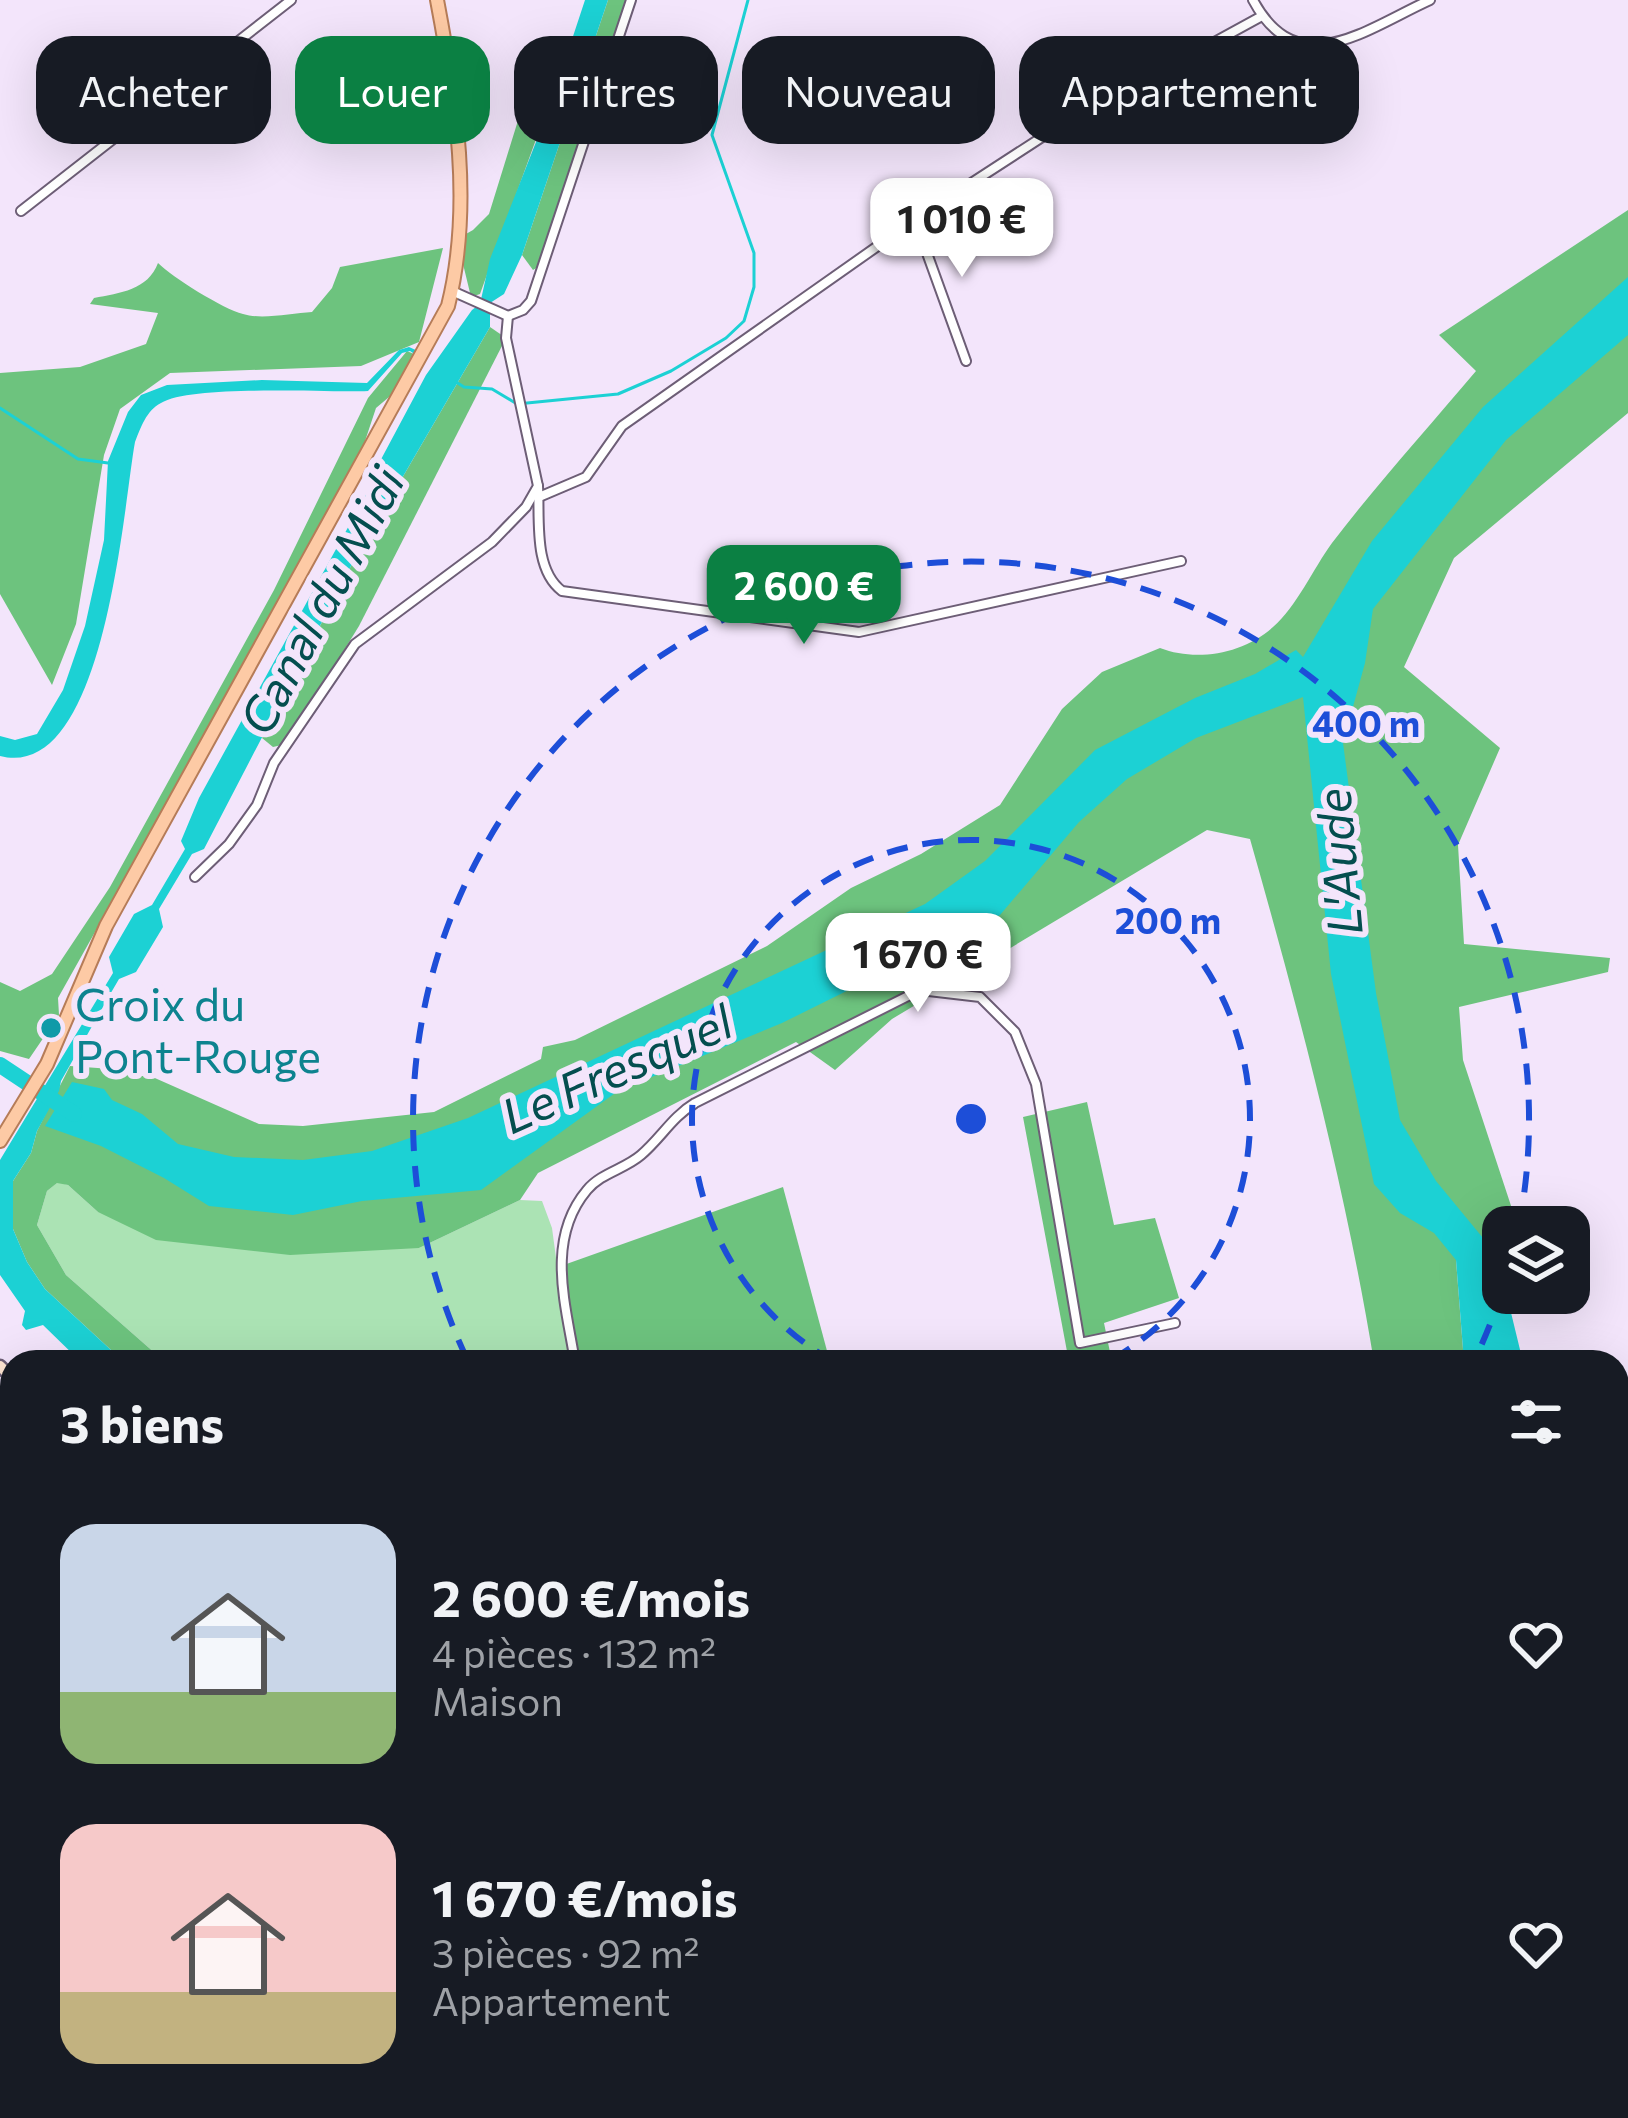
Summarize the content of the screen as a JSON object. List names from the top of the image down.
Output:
{
  "water": ["Canal du Midi", "L'Aude", "Le Fresquel"],
  "places": ["Croix du Pont-Rouge"],
  "page": {
    "chip": [
      "Acheter",
      "Louer",
      "Filtres",
      "Nouveau",
      "Appartement"
    ],
    "price": ["1 010 €", "2 600 €", "1 670 €"],
    "heading": "3 biens",
    "list": [
      {
        "name": "2 600 €/mois",
        "note": "4 pièces · 132 m² · Maison"
      },
      {
        "name": "1 670 €/mois",
        "note": "3 pièces · 92 m² · Appartement"
      }
    ]
  },
  "rings": ["400 m", "200 m"]
}
